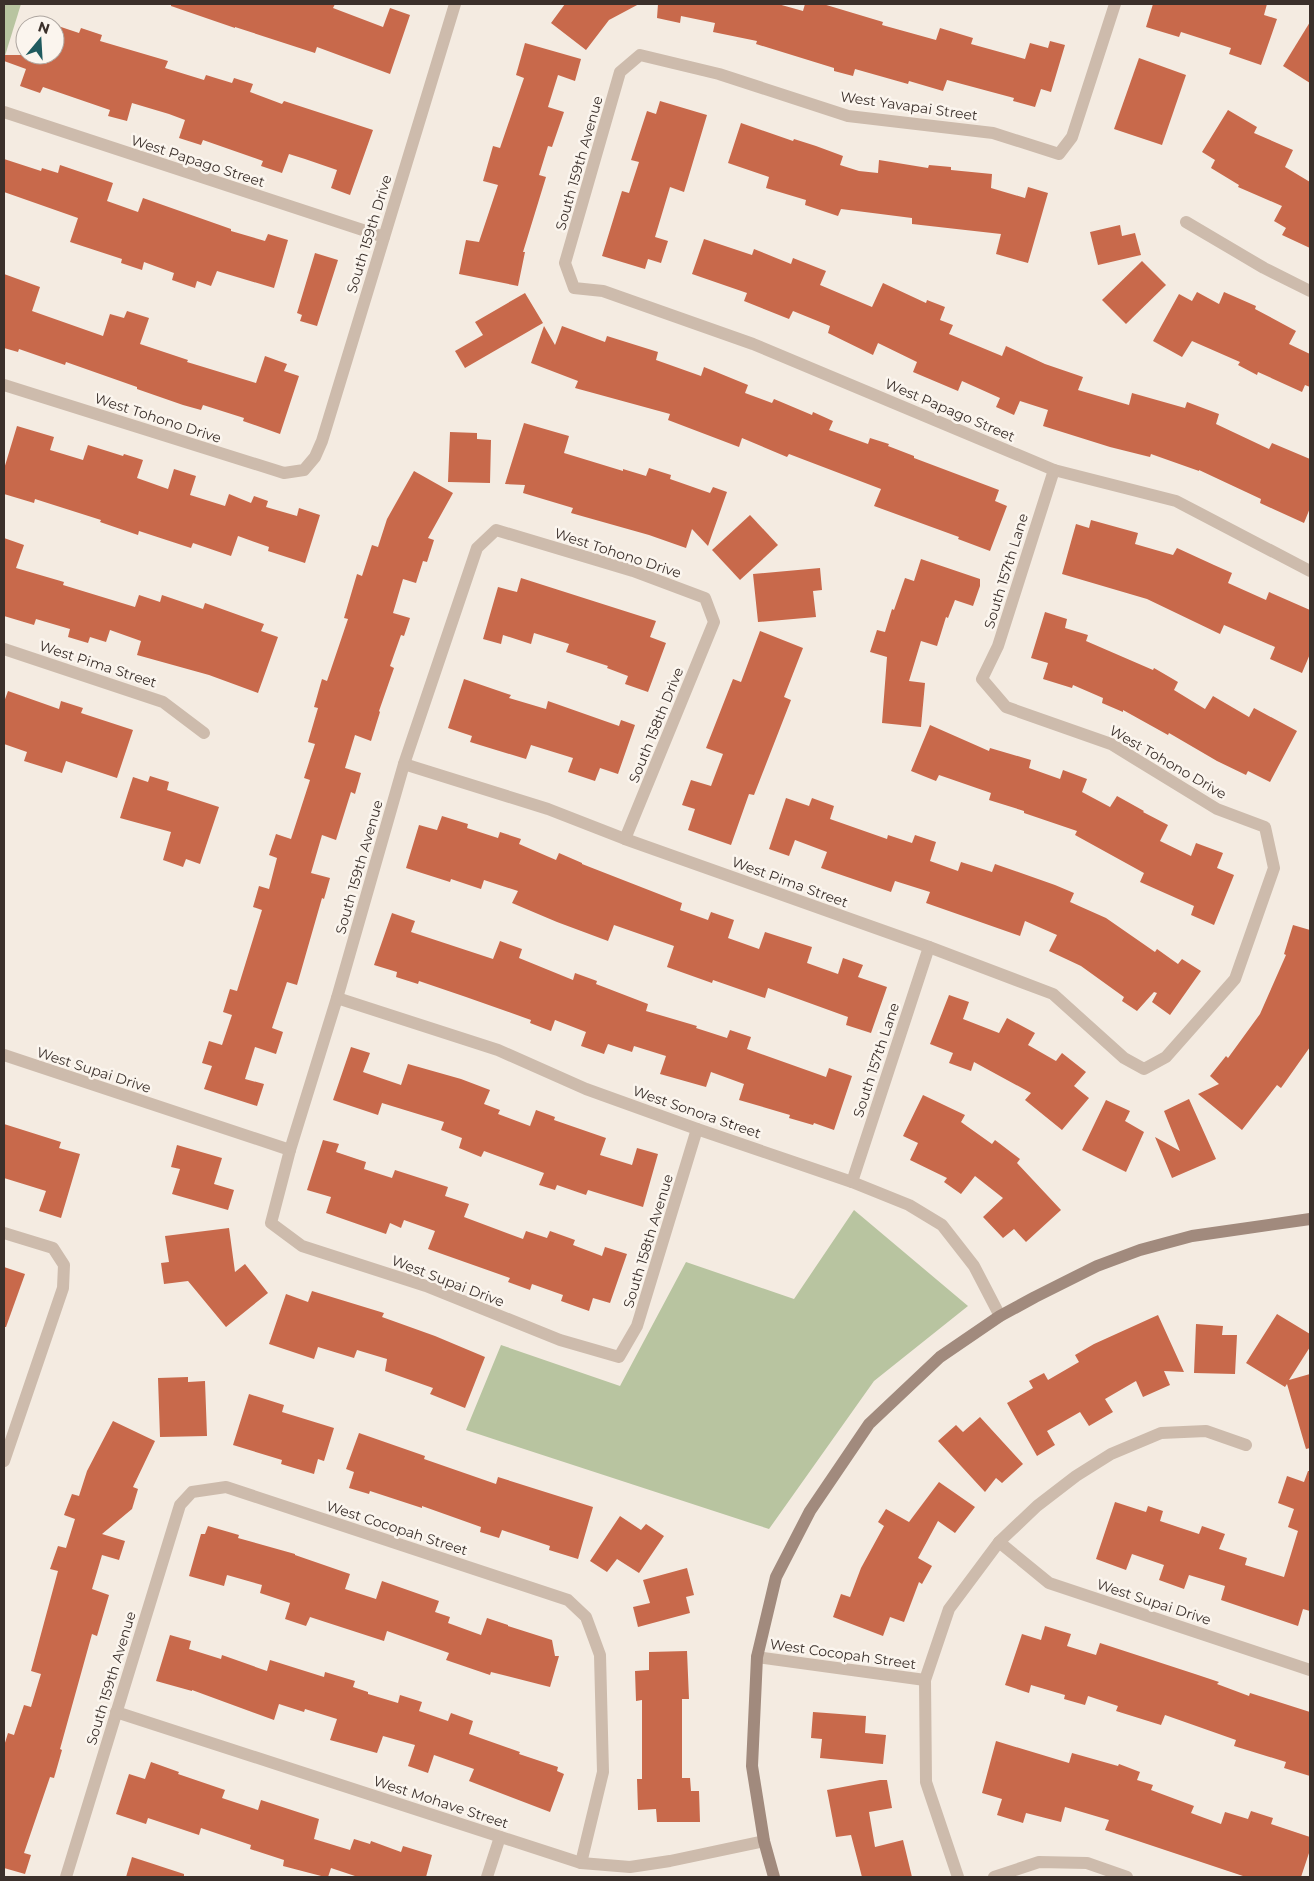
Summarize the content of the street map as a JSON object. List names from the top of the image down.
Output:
{
  "streets": {
    "street": [
      "West Yavapai Street",
      "West Papago Street",
      "South 159th Avenue",
      "South 159th Drive",
      "West Tohono Drive",
      "South 157th Lane",
      "West Pima Street",
      "South 158th Drive",
      "West Supai Drive",
      "West Sonora Street",
      "South 158th Avenue",
      "West Cocopah Street",
      "West Mohave Street"
    ]
  },
  "crossings": [
    ["West Yavapai Street", "South 159th Avenue"],
    ["West Papago Street", "South 159th Avenue"],
    ["West Papago Street", "South 159th Drive"],
    ["West Papago Street", "South 157th Lane"],
    ["South 159th Avenue", "West Tohono Drive"],
    ["South 159th Avenue", "West Pima Street"],
    ["South 159th Avenue", "West Supai Drive"],
    ["South 159th Avenue", "West Sonora Street"],
    ["South 159th Avenue", "West Cocopah Street"],
    ["South 159th Avenue", "West Mohave Street"],
    ["South 159th Drive", "West Tohono Drive"],
    ["West Tohono Drive", "South 157th Lane"],
    ["West Tohono Drive", "West Pima Street"],
    ["West Tohono Drive", "South 158th Drive"],
    ["South 157th Lane", "West Pima Street"],
    ["South 157th Lane", "West Sonora Street"],
    ["West Pima Street", "South 158th Drive"],
    ["West Supai Drive", "South 158th Avenue"],
    ["West Sonora Street", "South 158th Avenue"],
    ["West Cocopah Street", "West Mohave Street"]
  ],
  "north": "top"
}
